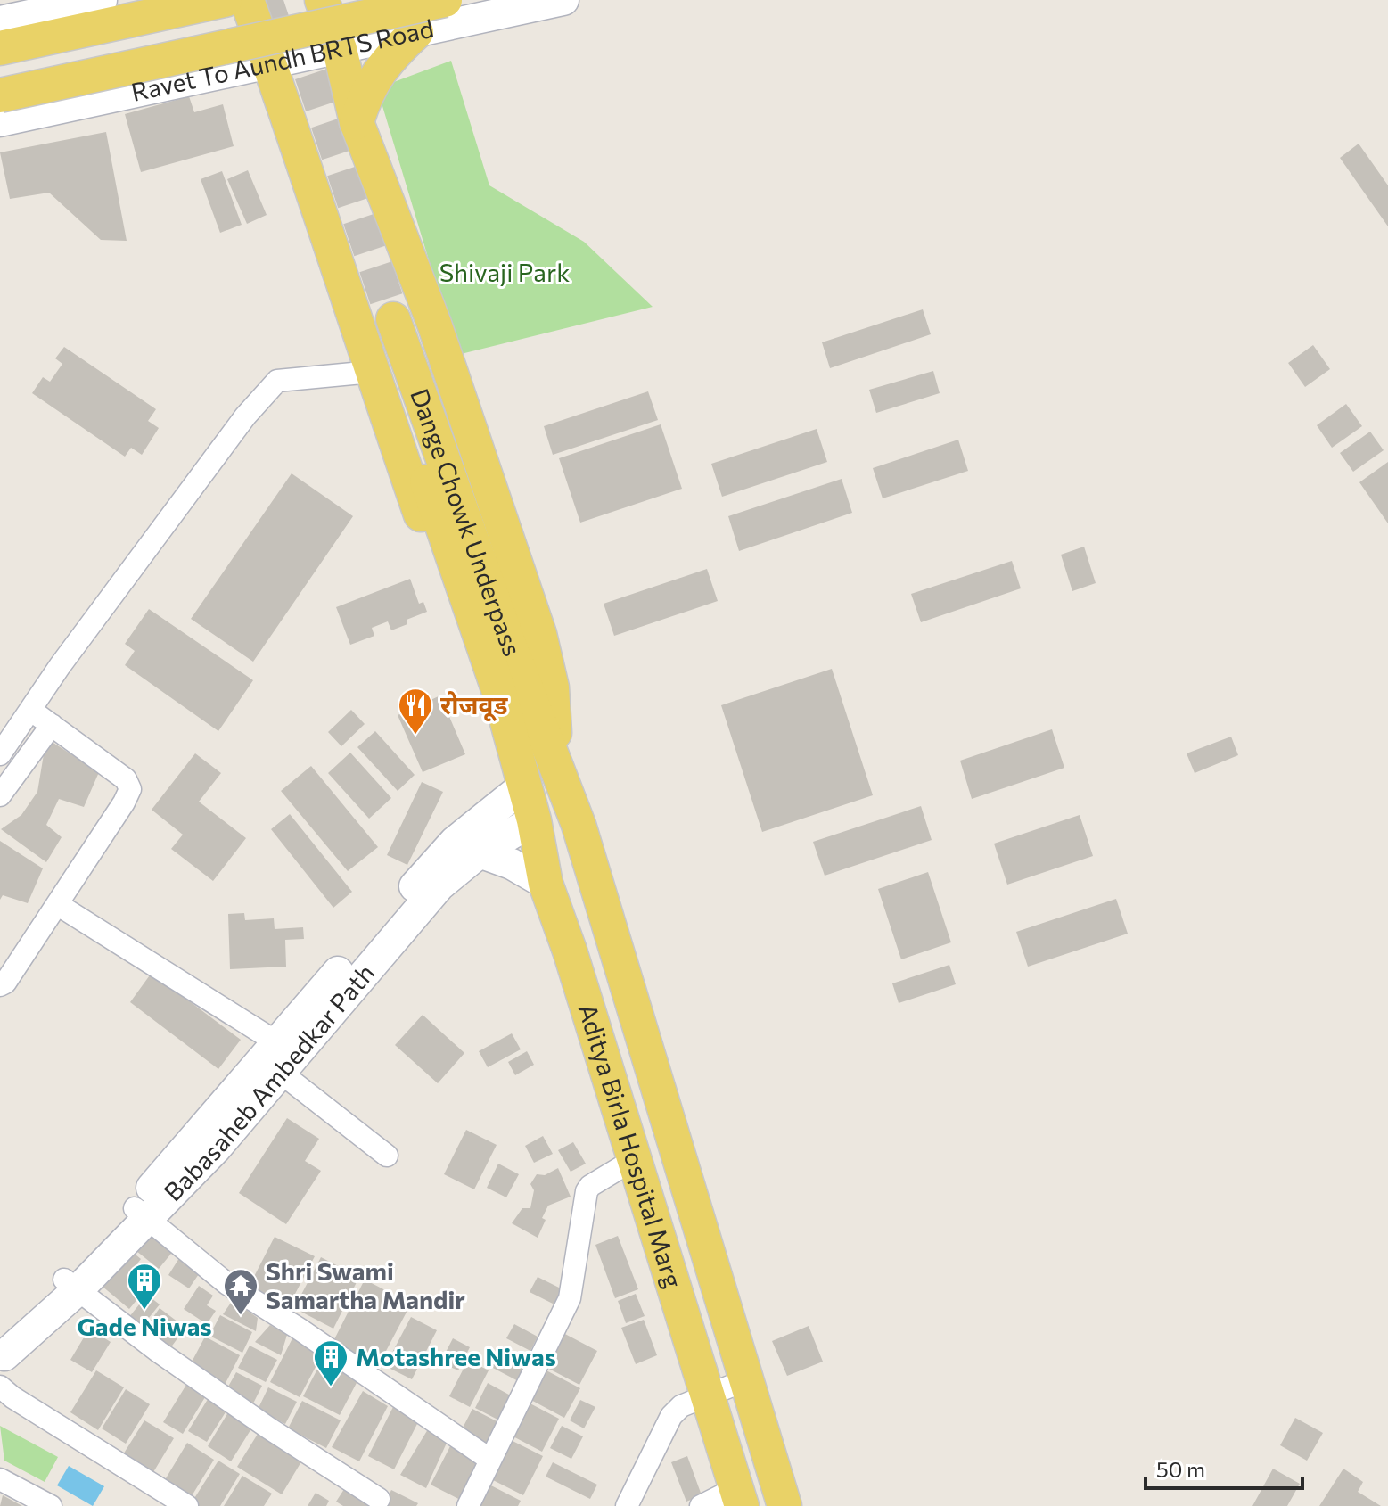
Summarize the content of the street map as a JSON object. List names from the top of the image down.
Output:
{
  "streets": {
    "main road": ["Dange Chowk Underpass", "Aditya Birla Hospital Marg"],
    "street": ["Ravet To Aundh BRTS Road", "Babasaheb Ambedkar Path"]
  },
  "crossings": [
    ["Dange Chowk Underpass", "Babasaheb Ambedkar Path"],
    ["Dange Chowk Underpass", "Aditya Birla Hospital Marg"],
    ["Babasaheb Ambedkar Path", "Aditya Birla Hospital Marg"]
  ],
  "parks": ["Shivaji Park"],
  "places": {
    "restaurant": ["रोजवूड"],
    "building": ["Gade Niwas", "Motashree Niwas"],
    "temple": ["Shri Swami Samartha Mandir"]
  },
  "scale_bar": "50 m"
}
